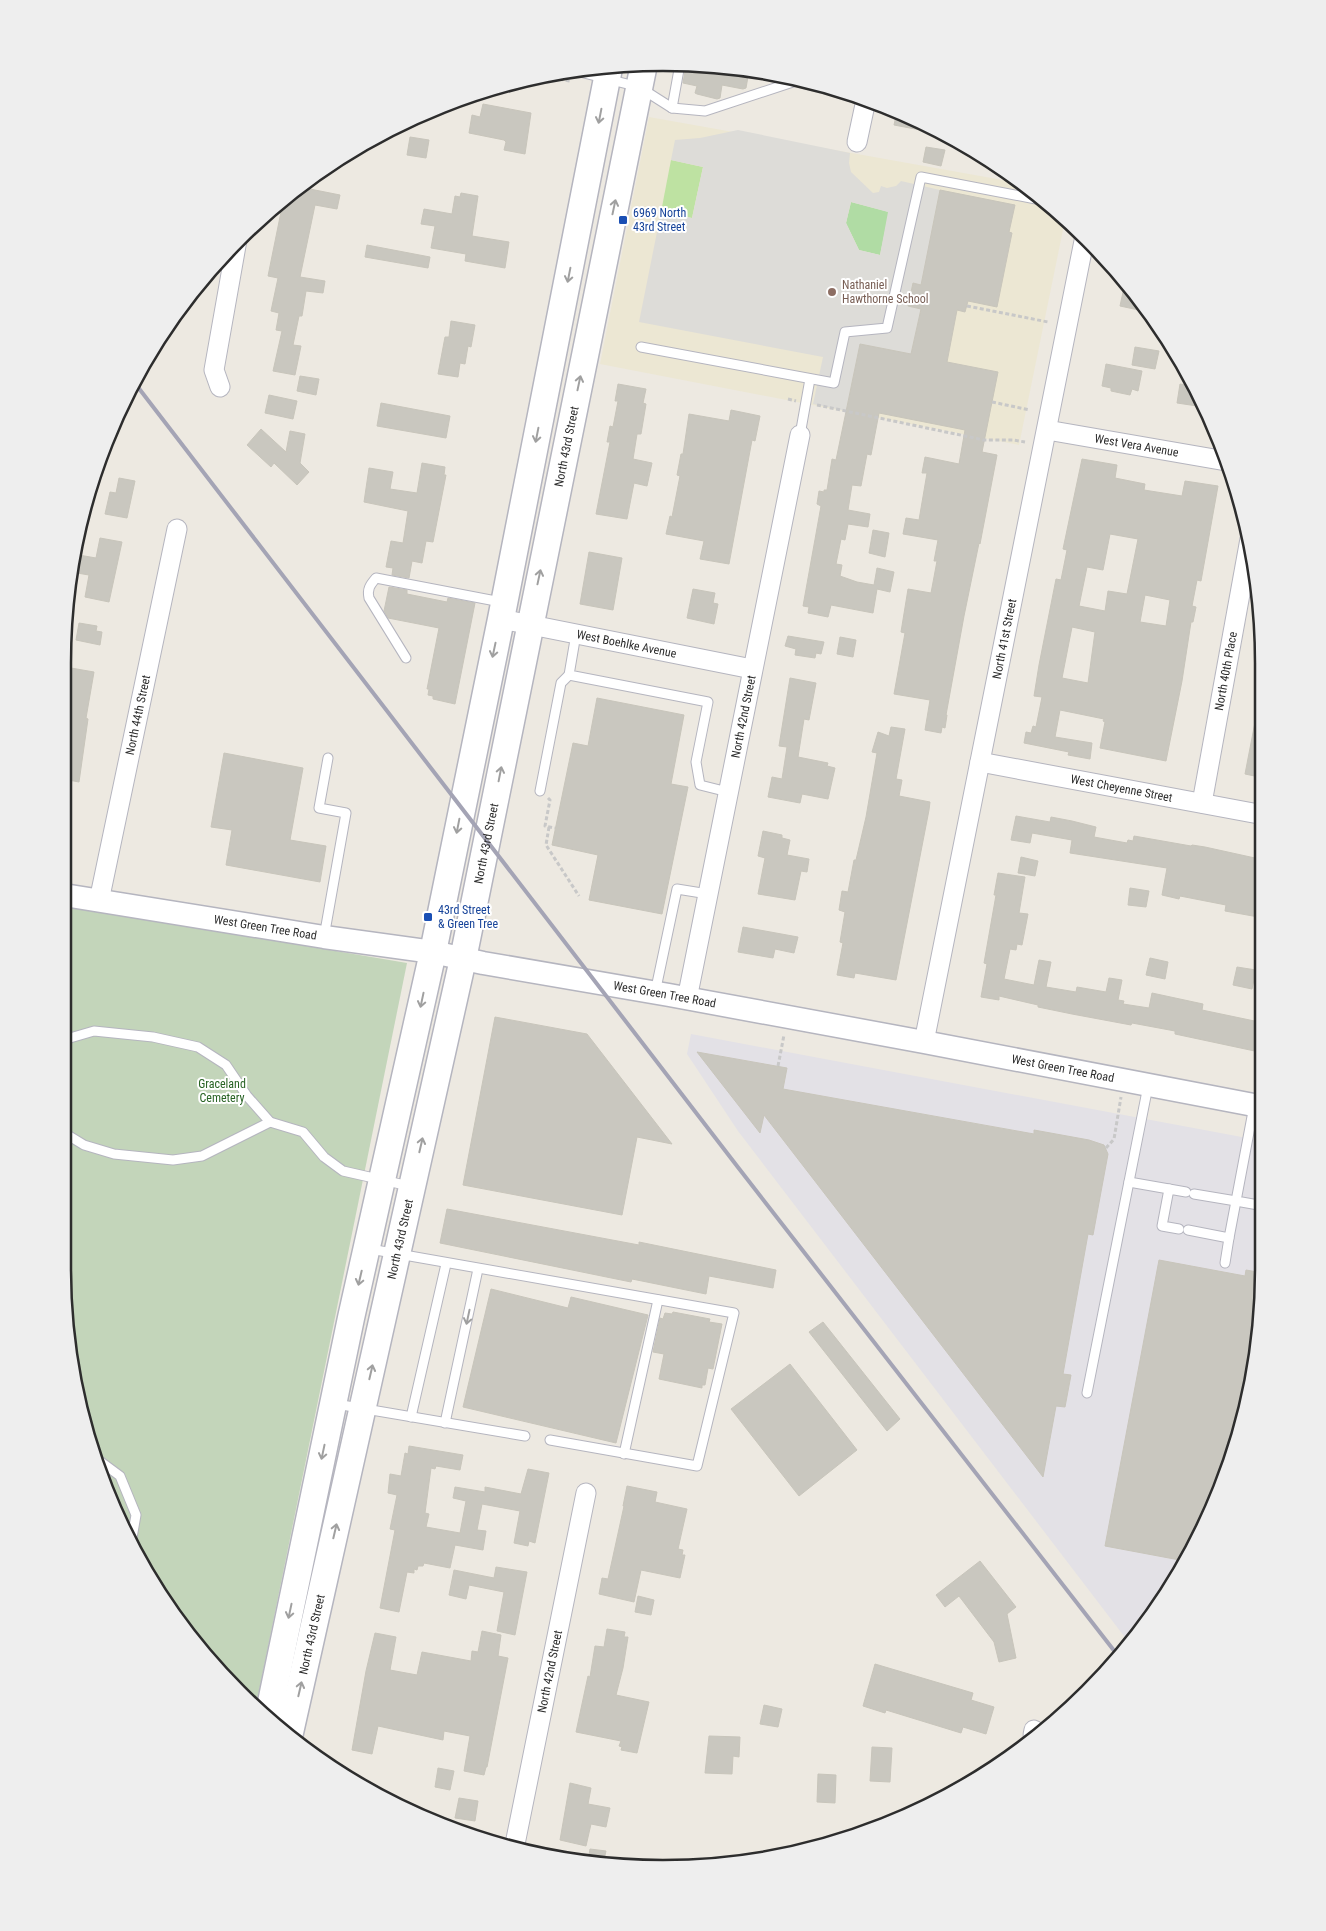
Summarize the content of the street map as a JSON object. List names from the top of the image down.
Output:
{
  "streets": {
    "main road": ["North 43rd Street"],
    "street": [
      "West Vera Avenue",
      "North 41st Street",
      "West Boehlke Avenue",
      "North 40th Place",
      "North 44th Street",
      "North 42nd Street",
      "West Cheyenne Street",
      "West Green Tree Road"
    ]
  },
  "crossings": [
    ["West Vera Avenue", "North 41st Street"],
    ["North 43rd Street", "West Boehlke Avenue"],
    ["North 43rd Street", "West Green Tree Road"],
    ["North 41st Street", "West Cheyenne Street"],
    ["North 41st Street", "West Green Tree Road"],
    ["West Boehlke Avenue", "North 42nd Street"],
    ["North 40th Place", "West Cheyenne Street"],
    ["North 44th Street", "West Green Tree Road"],
    ["North 42nd Street", "West Green Tree Road"]
  ],
  "parks": ["Graceland Cemetery"],
  "places": {
    "transit": ["6969 North 43rd Street", "43rd Street & Green Tree"],
    "other": ["Nathaniel Hawthorne School"]
  }
}
